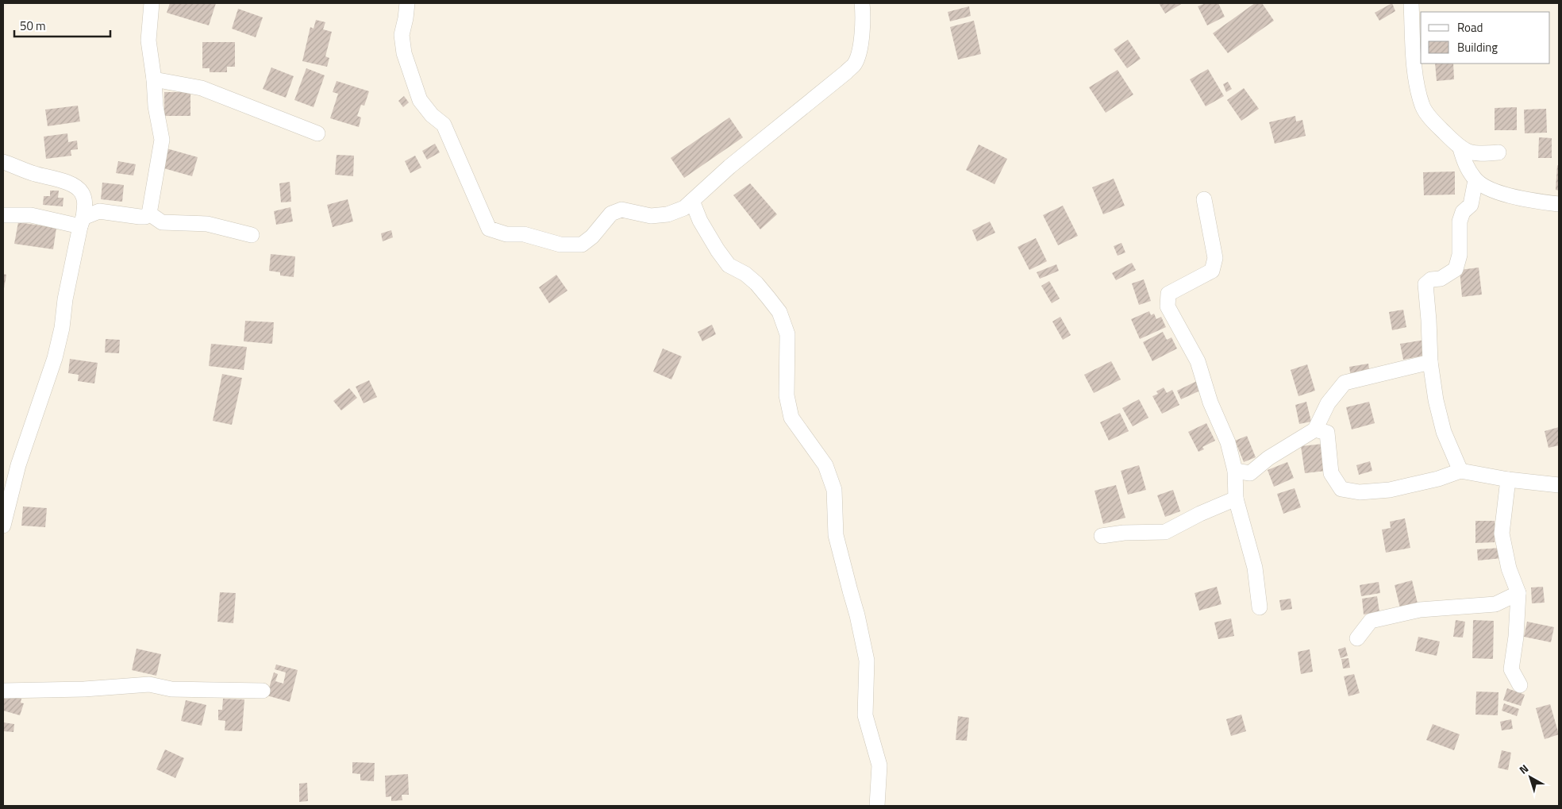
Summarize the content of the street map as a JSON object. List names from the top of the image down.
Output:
{
  "legend": ["Road", "Building"],
  "scale_bar": "50 m",
  "north": "top left"
}
